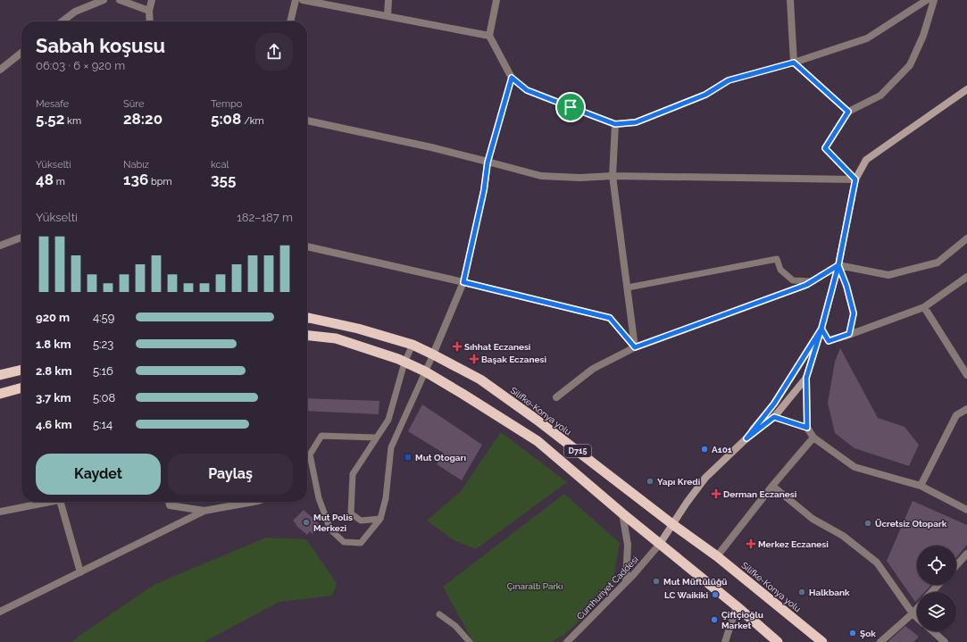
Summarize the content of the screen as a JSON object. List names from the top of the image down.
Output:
{
  "streets": {
    "highway": ["Silifke-Konya yolu", "D715"],
    "street": ["Cumhuriyet Caddesi"]
  },
  "crossings": [
    ["D715", "Cumhuriyet Caddesi"]
  ],
  "parks": ["Çınaraltı Parkı"],
  "places": {
    "health": [
      "Sıhhat Eczanesi",
      "Başak Eczanesi",
      "Derman Eczanesi",
      "Merkez Eczanesi"
    ],
    "other": [
      "A101",
      "Yapı Kredi",
      "Mut Polis Merkezi",
      "Ücretsiz Otopark",
      "Mut Müftülüğü",
      "Halkbank",
      "LC Waikiki",
      "Çiftçioğlu Market",
      "Şok"
    ],
    "transit": ["Mut Otogarı"]
  },
  "page": {
    "heading": ["Sabah koşusu", "06:03 · 6 × 920 m"],
    "stats": [
      ["Mesafe", "5.52 km"],
      ["Süre", "28:20"],
      ["Tempo", "5:08 /km"],
      ["Yükselti", "48 m"],
      ["Nabız", "136 bpm"],
      ["kcal", "355"]
    ],
    "chart": ["Yükselti", "182–187 m"],
    "list": [
      {
        "name": "920 m",
        "note": "4:59"
      },
      {
        "name": "1.8 km",
        "note": "5:23"
      },
      {
        "name": "2.8 km",
        "note": "5:16"
      },
      {
        "name": "3.7 km",
        "note": "5:08"
      },
      {
        "name": "4.6 km",
        "note": "5:14"
      }
    ],
    "buttons": ["Kaydet", "Paylaş"]
  }
}
